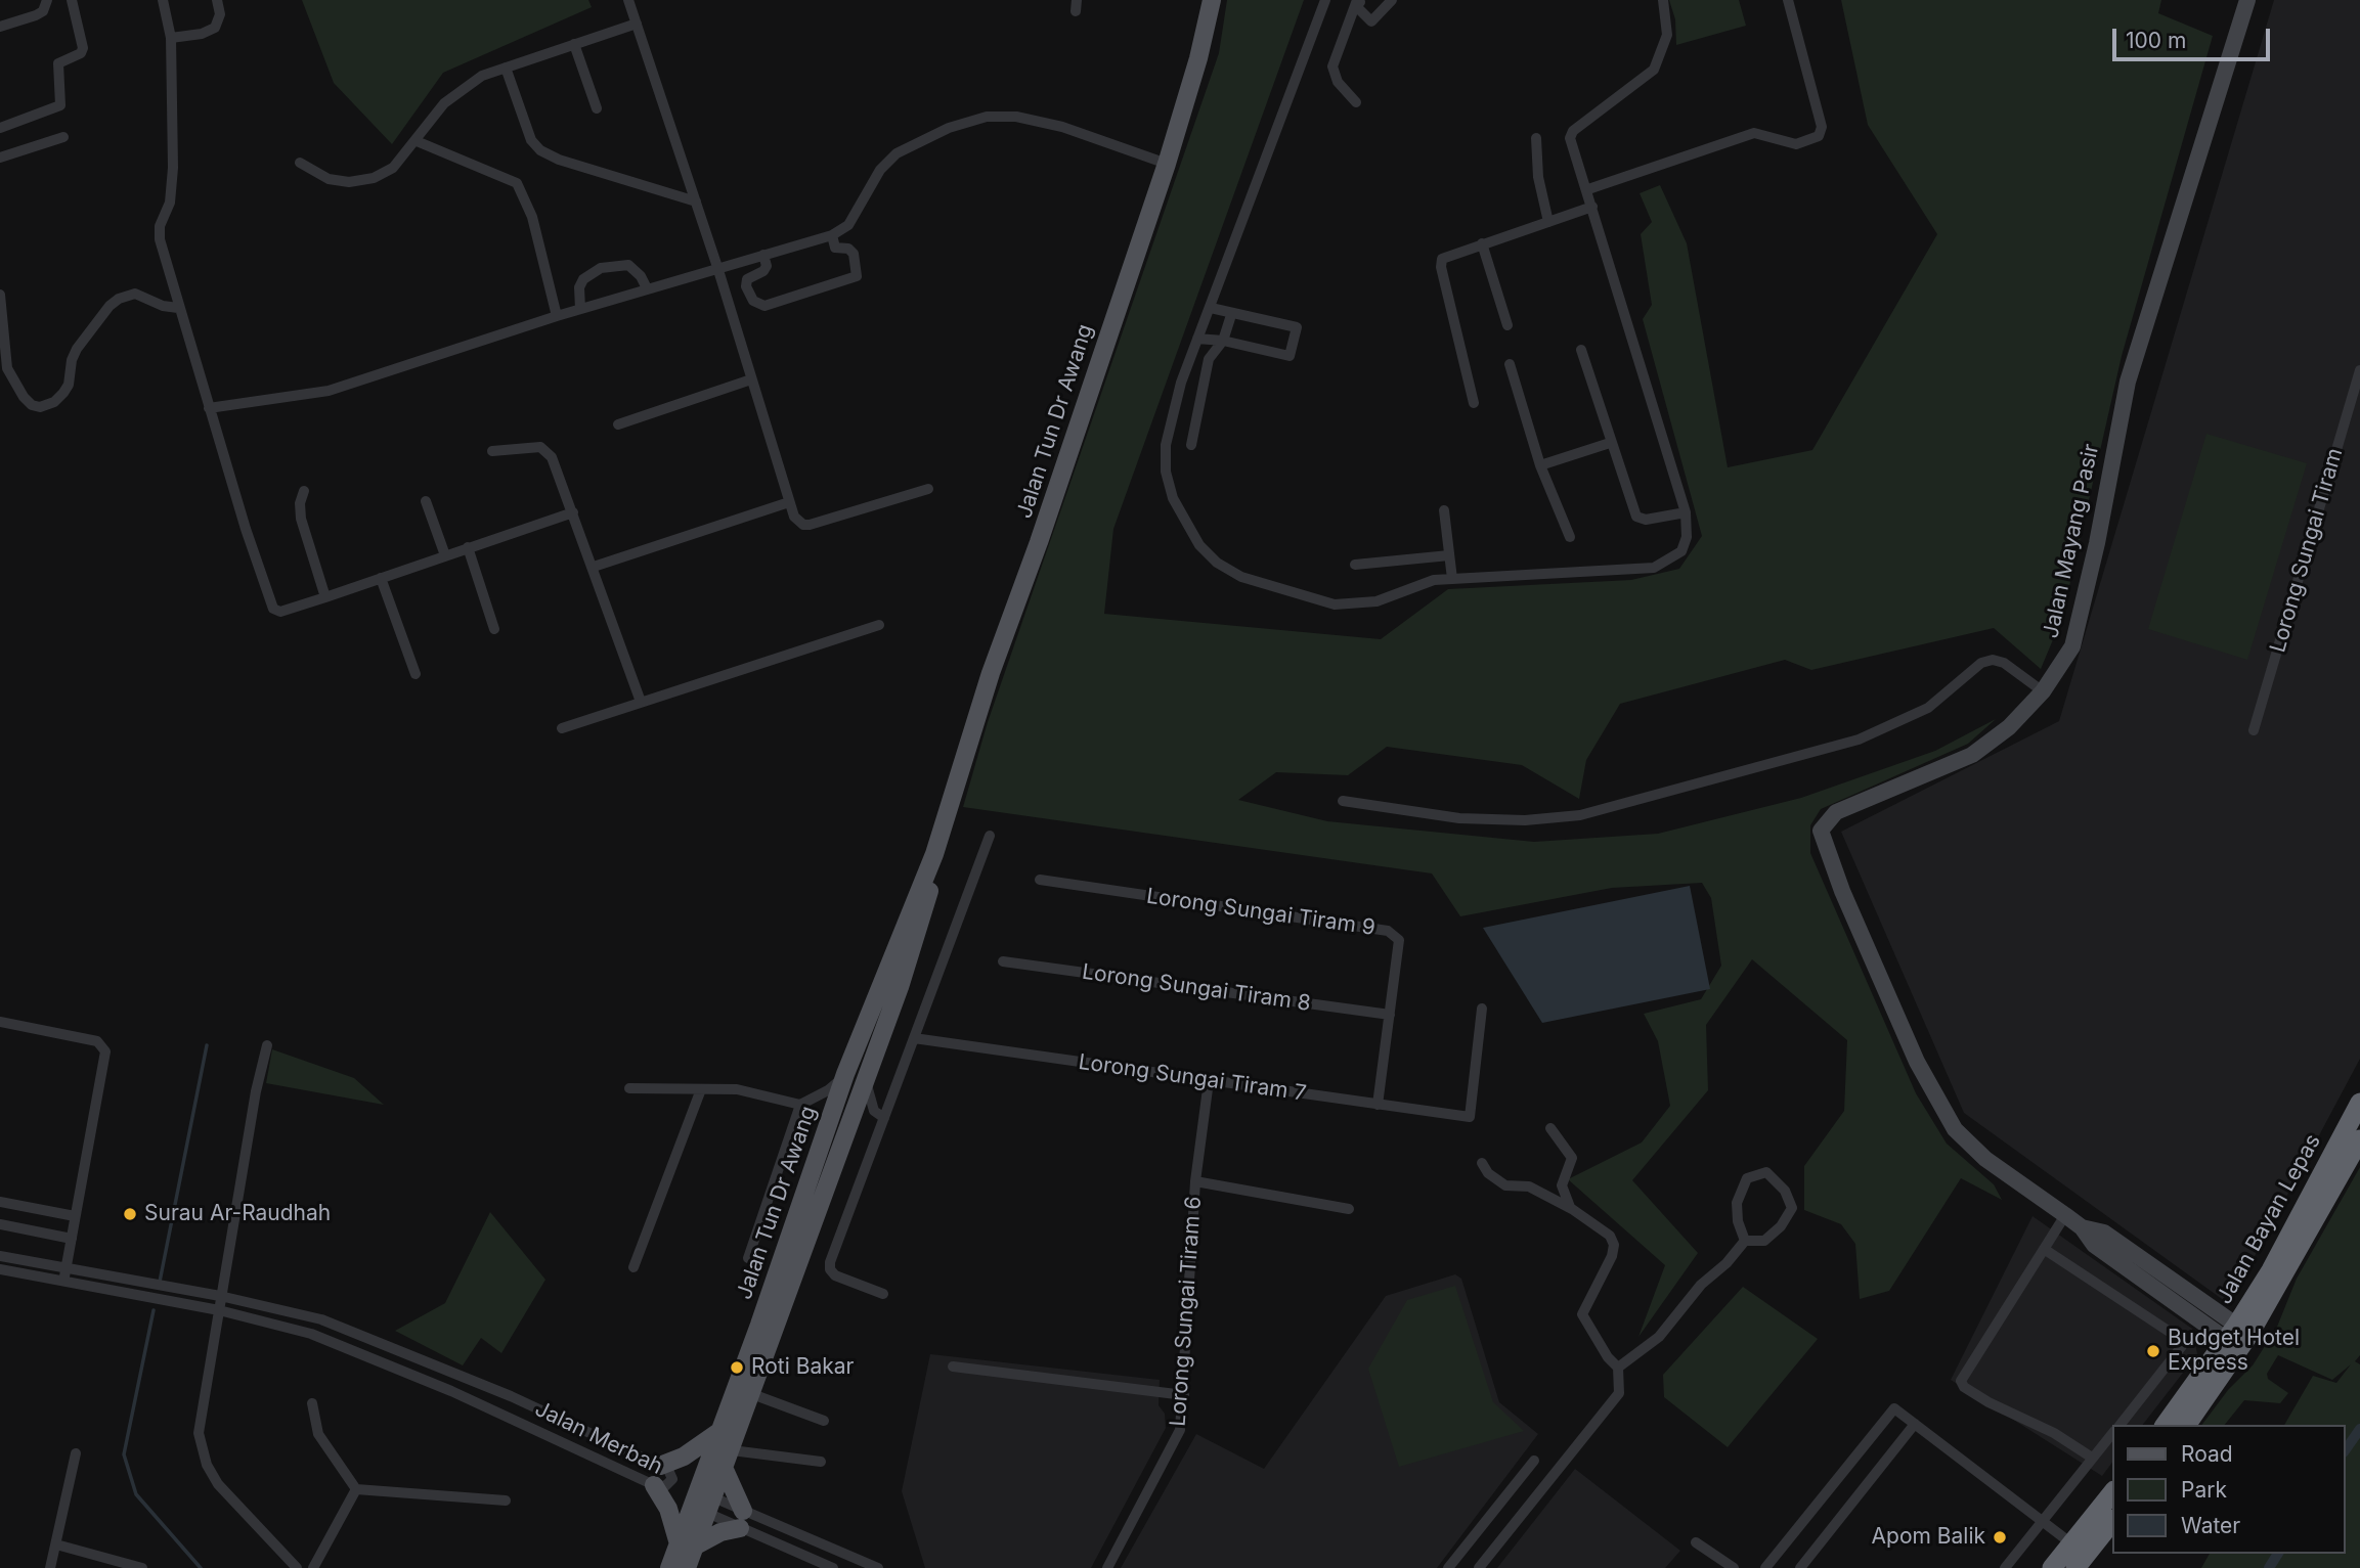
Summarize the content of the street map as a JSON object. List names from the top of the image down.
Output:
{
  "streets": {
    "highway": ["Jalan Bayan Lepas"],
    "main road": ["Jalan Tun Dr Awang"],
    "street": [
      "Jalan Mayang Pasir",
      "Lorong Sungai Tiram",
      "Lorong Sungai Tiram 9",
      "Lorong Sungai Tiram 8",
      "Lorong Sungai Tiram 7",
      "Lorong Sungai Tiram 6",
      "Jalan Merbah"
    ]
  },
  "crossings": [
    ["Jalan Mayang Pasir", "Jalan Bayan Lepas"],
    ["Lorong Sungai Tiram 9", "Lorong Sungai Tiram 8"],
    ["Lorong Sungai Tiram 9", "Lorong Sungai Tiram 7"],
    ["Lorong Sungai Tiram 7", "Lorong Sungai Tiram 6"]
  ],
  "places": [
    "Surau Ar-Raudhah",
    "Budget Hotel Express",
    "Roti Bakar",
    "Apom Balik"
  ],
  "legend": ["Road", "Park", "Water"],
  "scale_bar": "100 m"
}
